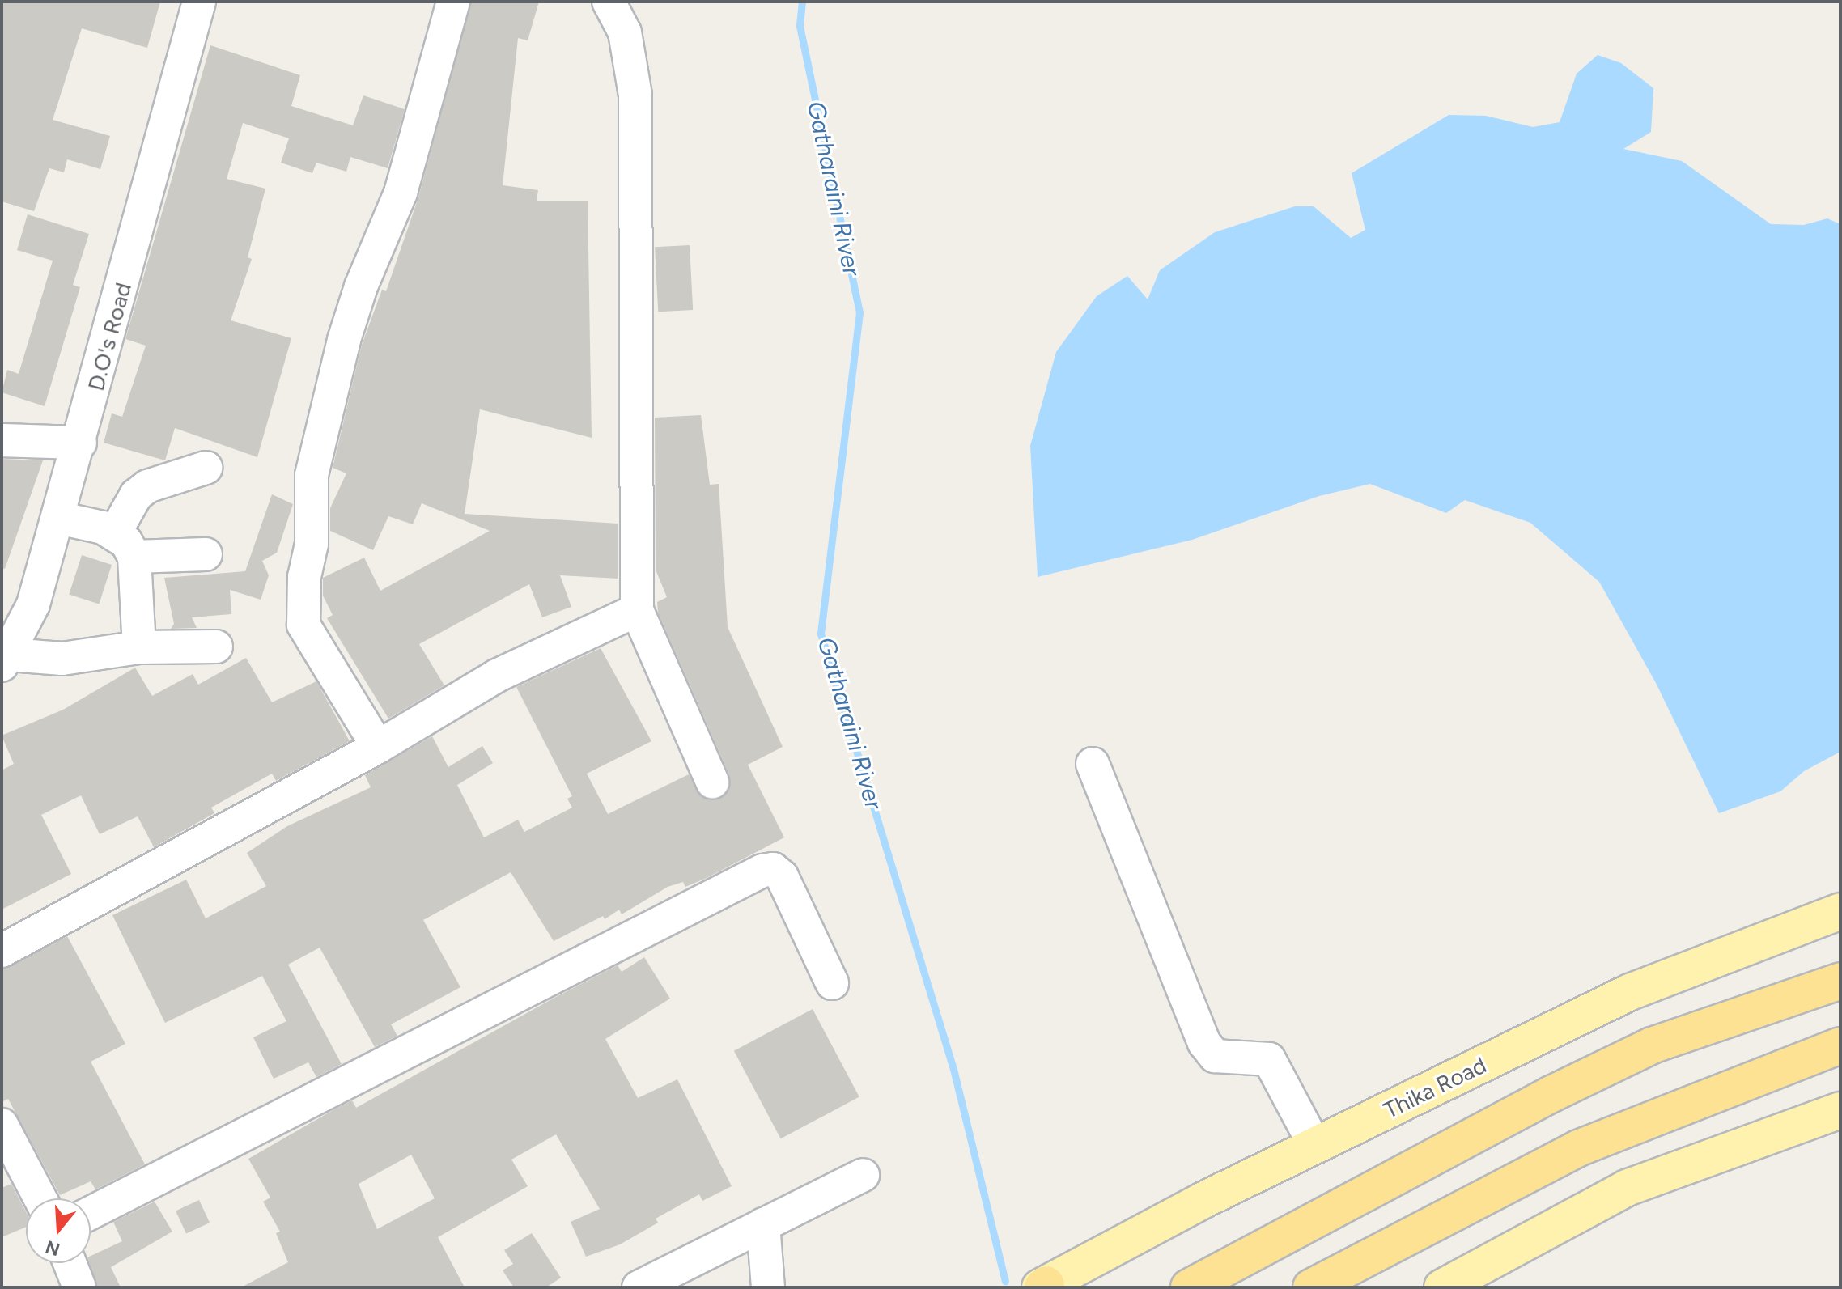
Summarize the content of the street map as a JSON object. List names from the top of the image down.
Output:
{
  "streets": {
    "main road": ["Thika Road"],
    "street": ["D.O's Road"]
  },
  "water": ["Gatharaini River"],
  "north": "bottom"
}
